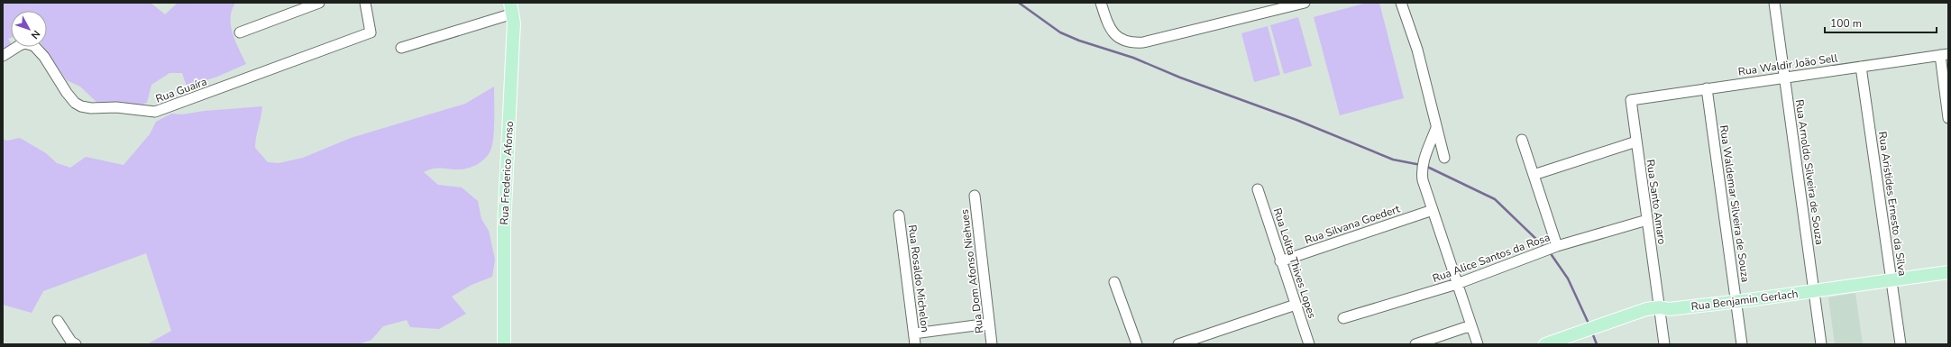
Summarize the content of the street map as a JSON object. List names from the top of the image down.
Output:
{
  "streets": {
    "main road": ["Rua Frederico Afonso", "Rua Benjamin Gerlach"],
    "street": [
      "Rua Waldir João Sell",
      "Rua Guaíra",
      "Rua Arnoldo Silveira de Souza",
      "Rua Santo Amaro",
      "Rua Waldemar Silveira de Souza",
      "Rua Aristides Ernesto da Silva",
      "Rua Silvana Goedert",
      "Rua Alice Santos da Rosa",
      "Rua Lolita Thives Lopes",
      "Rua Dom Afonso Niehues",
      "Rua Rosaldo Michelon"
    ]
  },
  "crossings": [
    ["Rua Waldir João Sell", "Rua Arnoldo Silveira de Souza"],
    ["Rua Waldir João Sell", "Rua Santo Amaro"],
    ["Rua Waldir João Sell", "Rua Waldemar Silveira de Souza"],
    ["Rua Waldir João Sell", "Rua Aristides Ernesto da Silva"],
    ["Rua Arnoldo Silveira de Souza", "Rua Benjamin Gerlach"],
    ["Rua Santo Amaro", "Rua Alice Santos da Rosa"],
    ["Rua Santo Amaro", "Rua Benjamin Gerlach"],
    ["Rua Waldemar Silveira de Souza", "Rua Benjamin Gerlach"],
    ["Rua Aristides Ernesto da Silva", "Rua Benjamin Gerlach"],
    ["Rua Silvana Goedert", "Rua Lolita Thives Lopes"]
  ],
  "scale_bar": "100 m",
  "north": "bottom right"
}
